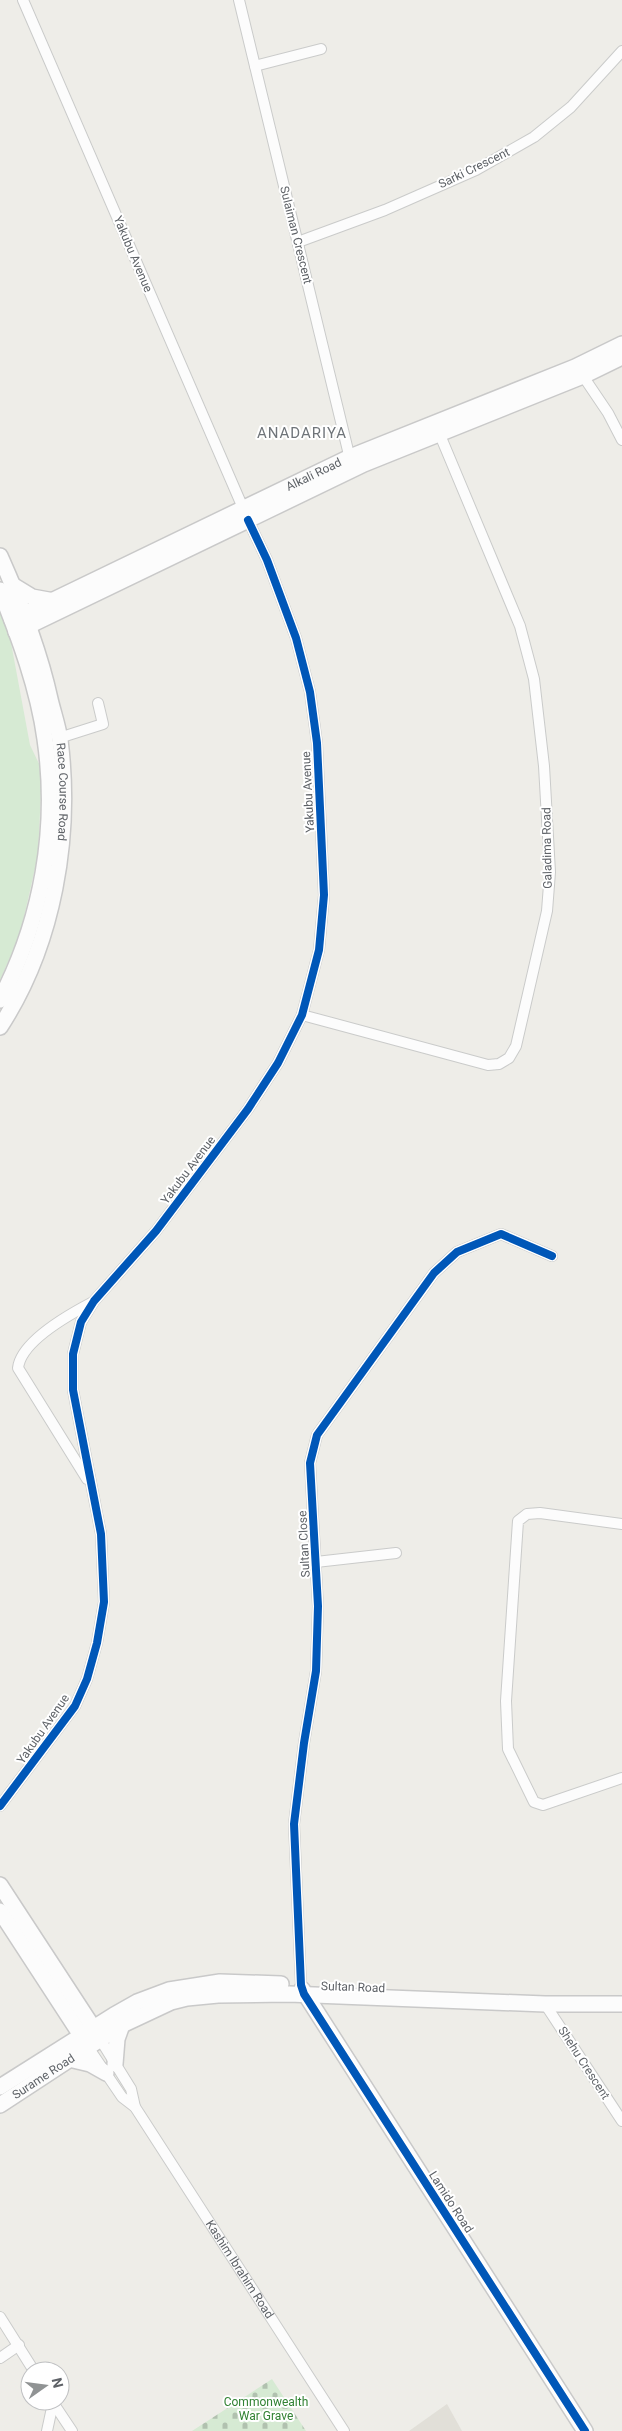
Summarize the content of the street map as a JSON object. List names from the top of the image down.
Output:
{
  "streets": {
    "street": [
      "Sarki Crescent",
      "Sulaiman Crescent",
      "Yakubu Avenue",
      "Alkali Road",
      "Race Course Road",
      "Galadima Road",
      "Sultan Close",
      "Sultan Road",
      "Shehu Crescent",
      "Surame Road",
      "Lamido Road",
      "Kashim Ibrahim Road"
    ]
  },
  "crossings": [
    ["Sarki Crescent", "Sulaiman Crescent"],
    ["Sulaiman Crescent", "Alkali Road"],
    ["Yakubu Avenue", "Alkali Road"],
    ["Yakubu Avenue", "Galadima Road"],
    ["Alkali Road", "Race Course Road"],
    ["Alkali Road", "Galadima Road"],
    ["Sultan Close", "Sultan Road"],
    ["Sultan Close", "Lamido Road"],
    ["Sultan Road", "Shehu Crescent"],
    ["Sultan Road", "Surame Road"],
    ["Sultan Road", "Lamido Road"],
    ["Sultan Road", "Kashim Ibrahim Road"],
    ["Surame Road", "Kashim Ibrahim Road"]
  ],
  "districts": ["ANADARIYA"],
  "parks": ["Commonwealth War Grave"],
  "north": "right"
}
